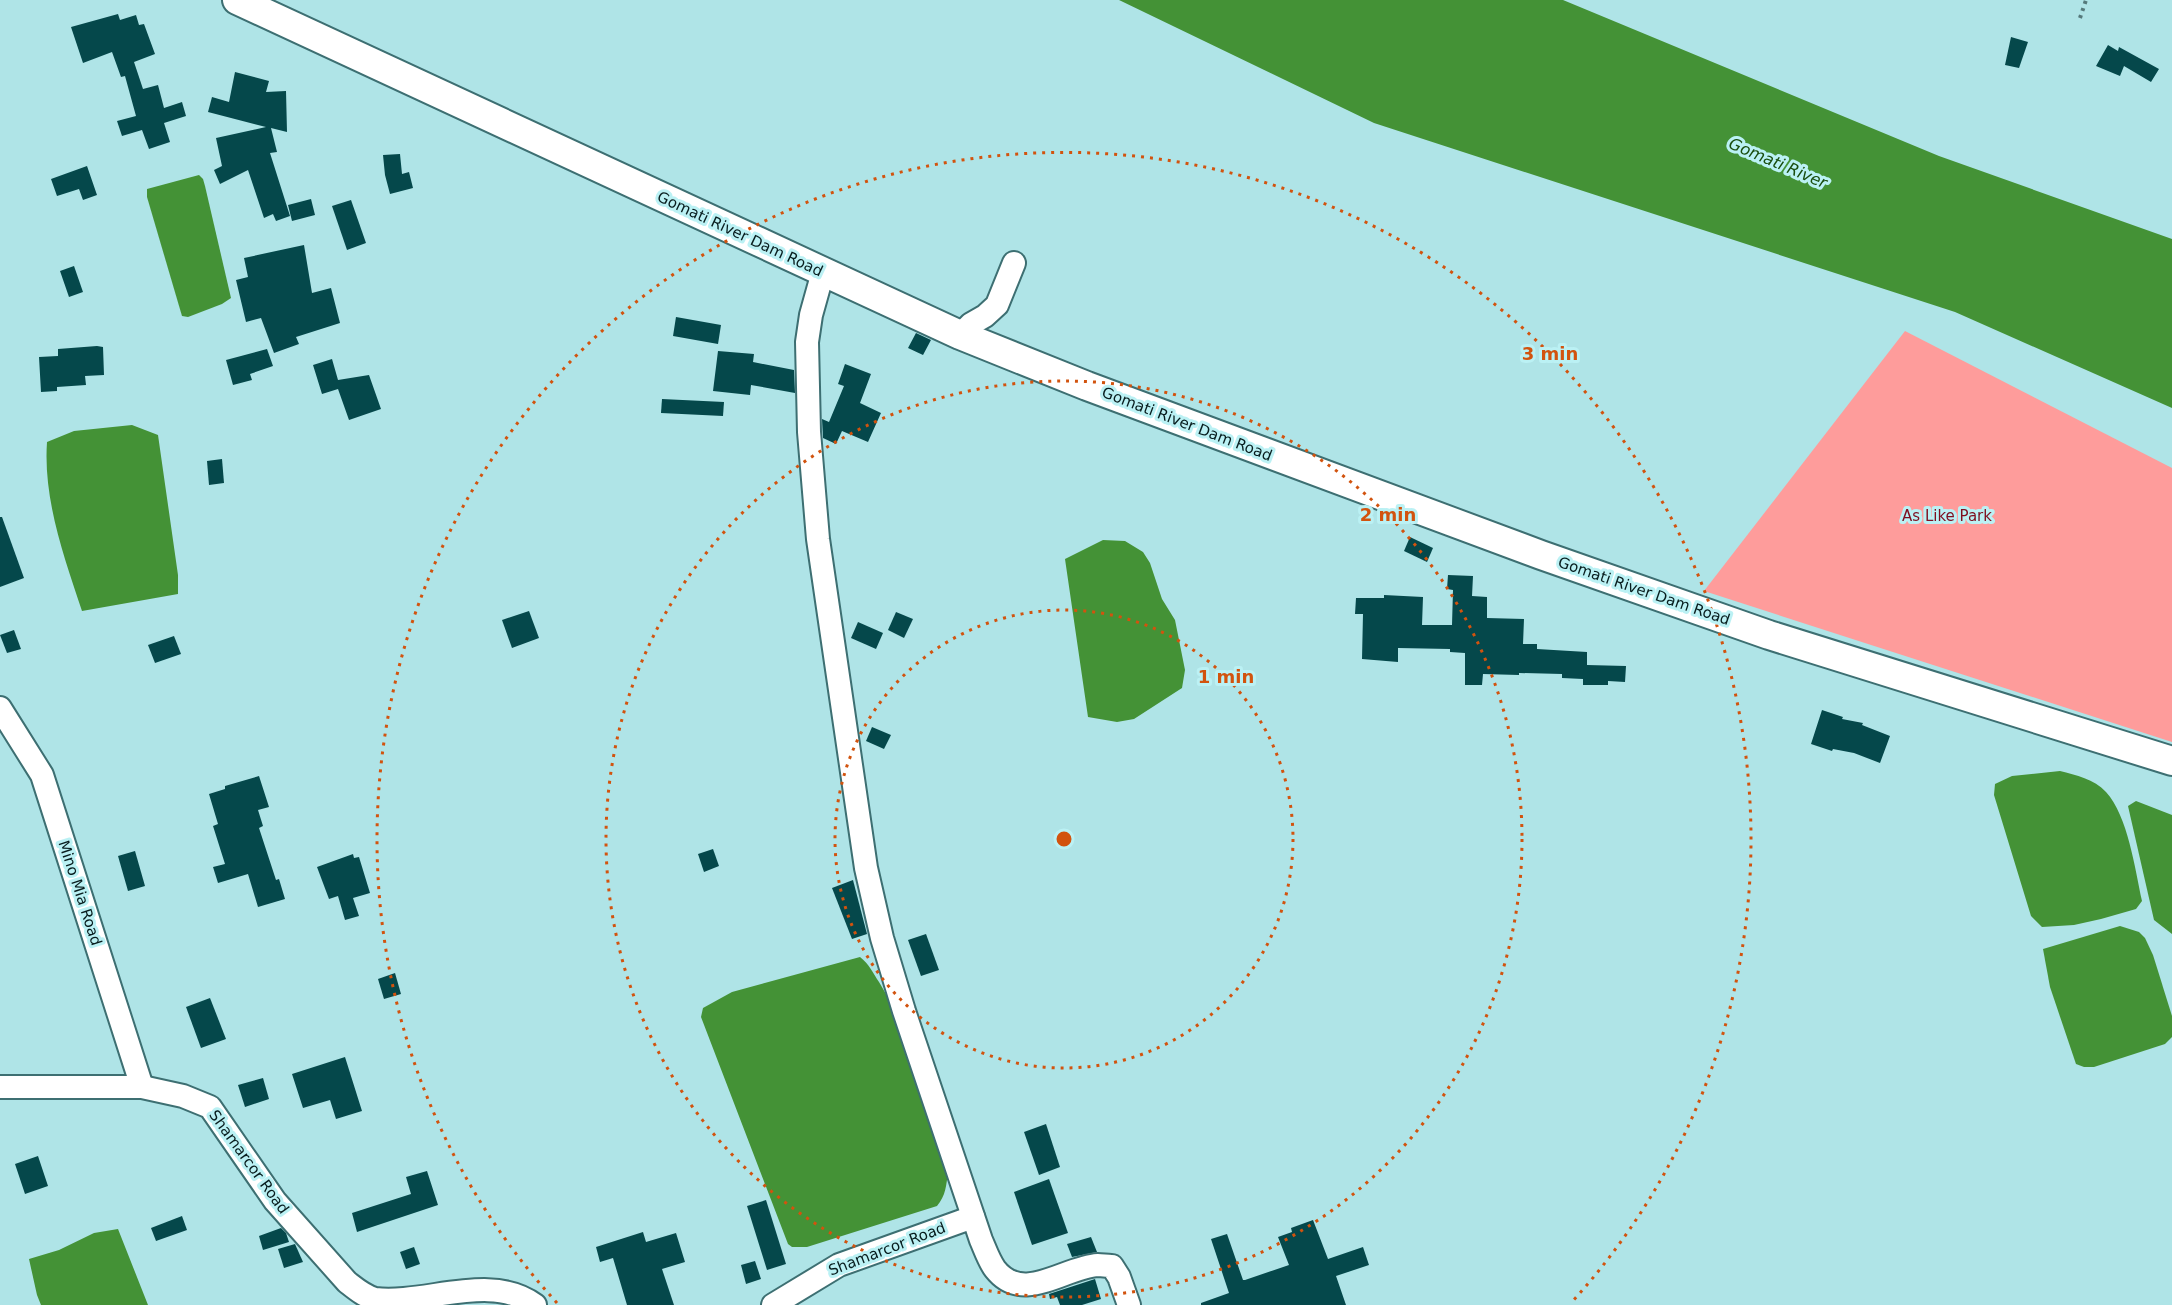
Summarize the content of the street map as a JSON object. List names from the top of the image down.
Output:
{
  "streets": {
    "main road": ["Gomati River Dam Road"],
    "street": ["Mino Mia Road", "Shamarcor Road"]
  },
  "crossings": [
    ["Mino Mia Road", "Shamarcor Road"]
  ],
  "water": ["Gomati River"],
  "parks": ["As Like Park"],
  "rings": ["3 min", "2 min", "1 min"]
}
